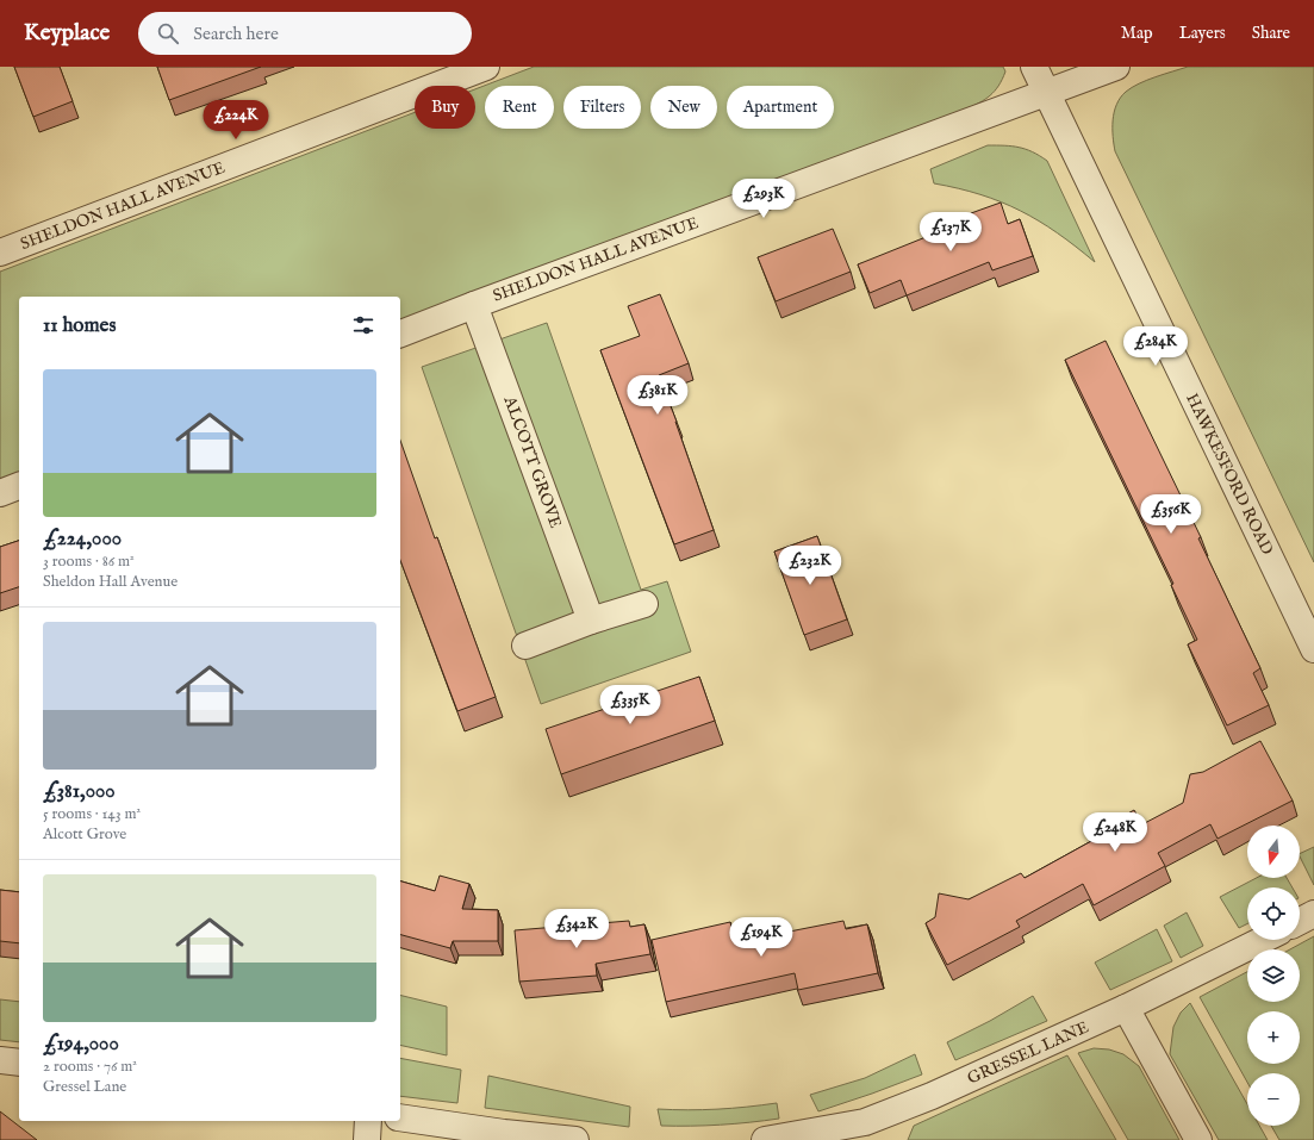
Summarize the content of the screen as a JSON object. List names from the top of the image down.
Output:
{
  "streets": {
    "street": [
      "SHELDON HALL AVENUE",
      "ALCOTT GROVE",
      "HAWKESFORD ROAD",
      "GRESSEL LANE"
    ]
  },
  "crossings": [
    ["SHELDON HALL AVENUE", "ALCOTT GROVE"],
    ["SHELDON HALL AVENUE", "HAWKESFORD ROAD"]
  ],
  "north": "bottom",
  "page": {
    "header": "Keyplace",
    "search": "Search here",
    "nav": ["Map", "Layers", "Share"],
    "chip": [
      "Buy",
      "Rent",
      "Filters",
      "New",
      "Apartment"
    ],
    "price": [
      "£224K",
      "£293K",
      "£137K",
      "£284K",
      "£381K",
      "£356K",
      "£232K",
      "£335K",
      "£248K",
      "£342K",
      "£194K"
    ],
    "heading": "11 homes",
    "list": [
      {
        "name": "£224,000",
        "note": "3 rooms · 86 m² · Sheldon Hall Avenue"
      },
      {
        "name": "£381,000",
        "note": "5 rooms · 143 m² · Alcott Grove"
      },
      {
        "name": "£194,000",
        "note": "2 rooms · 76 m² · Gressel Lane"
      }
    ],
    "map_buttons": ["+", "−"]
  }
}
